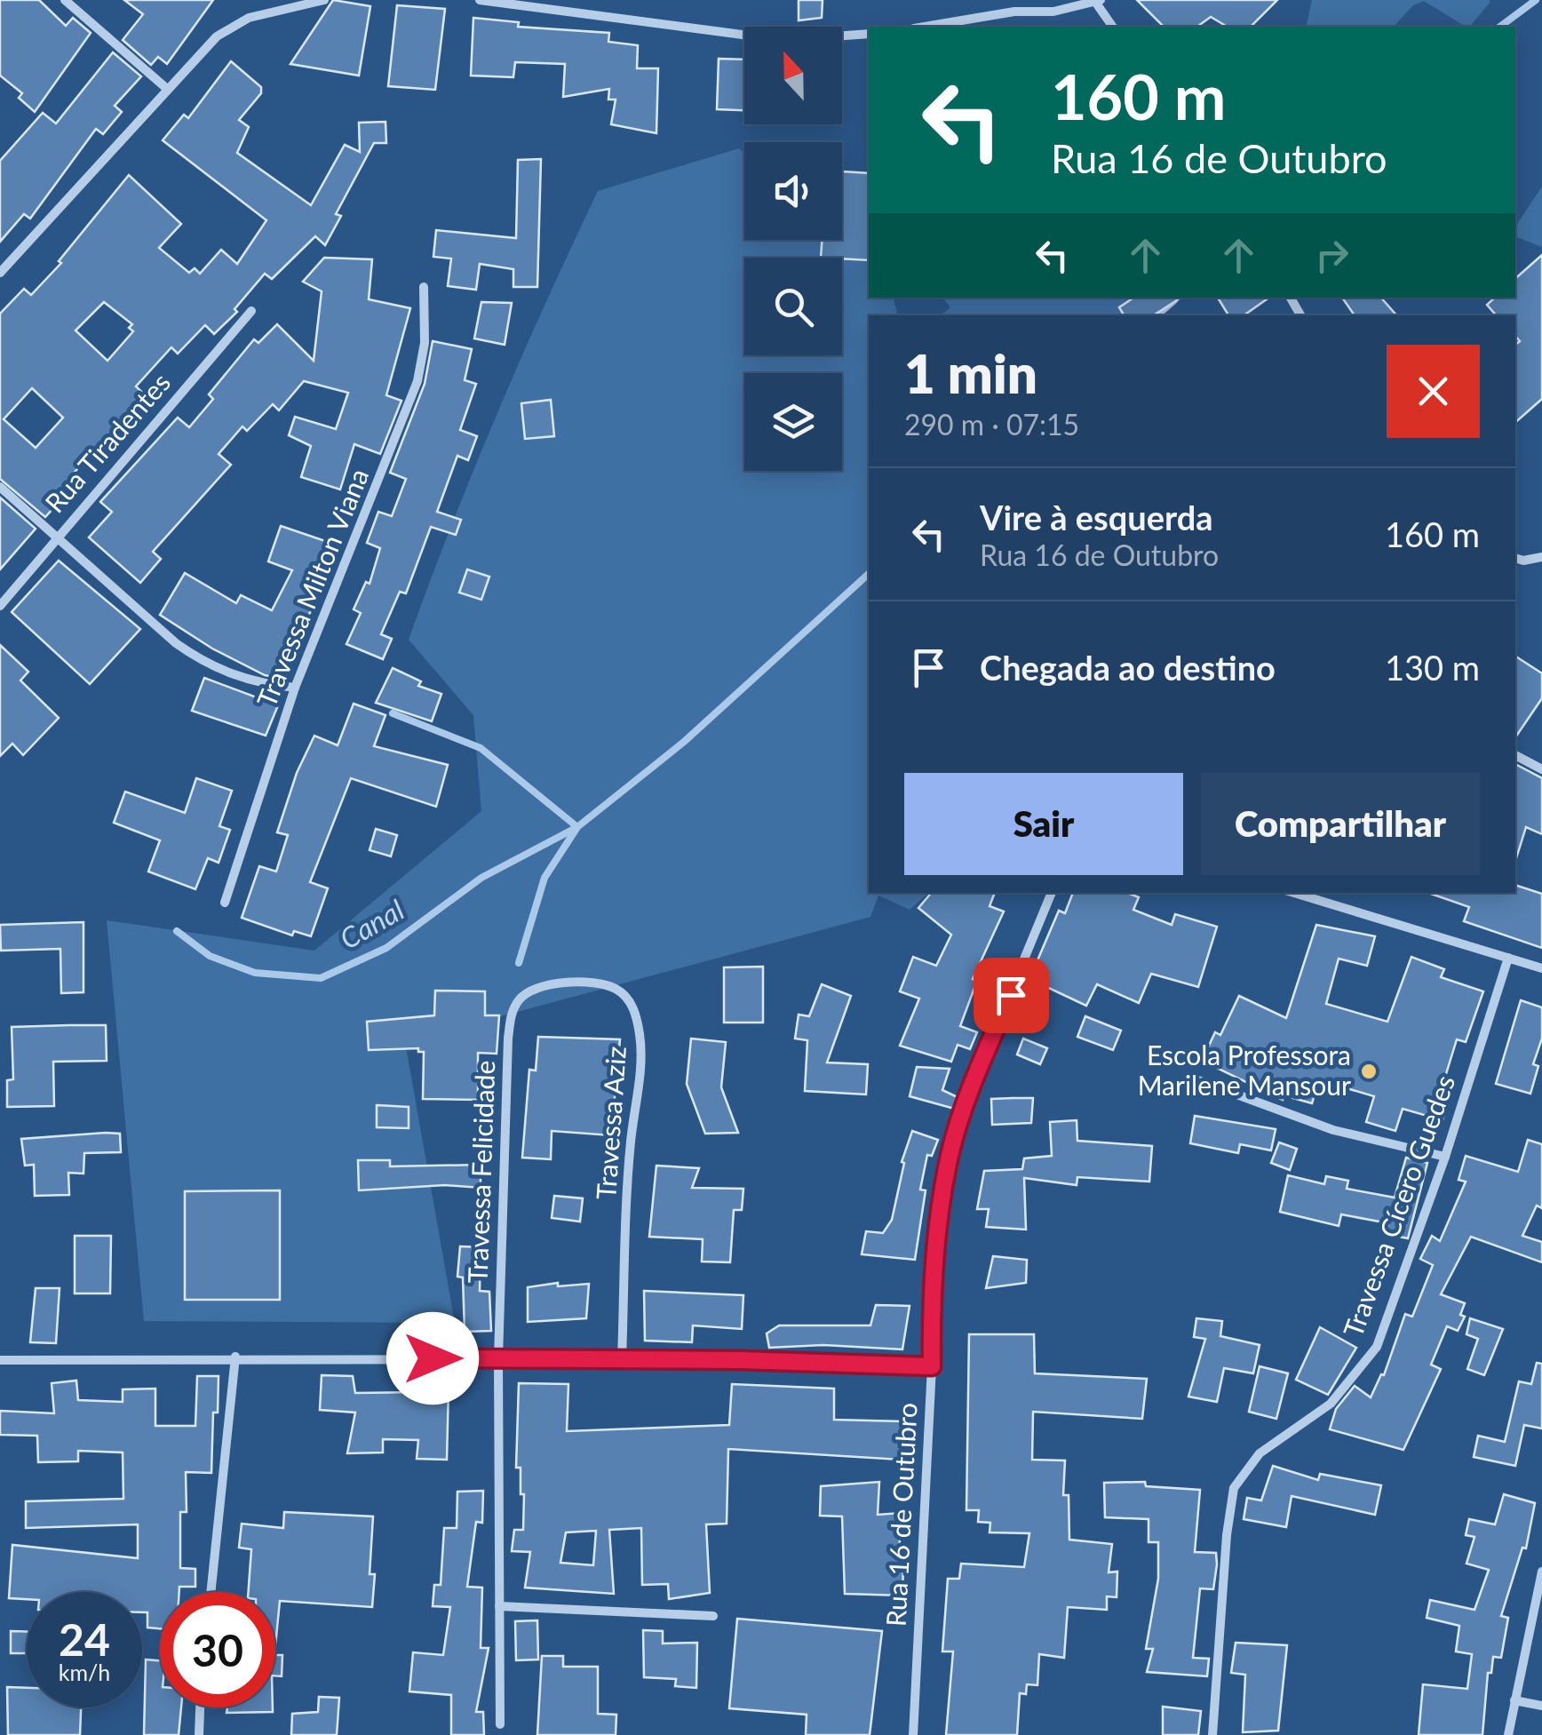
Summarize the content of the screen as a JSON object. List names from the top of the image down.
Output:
{
  "streets": {
    "street": [
      "Rua Tiradentes",
      "Travessa Milton Viana",
      "Travessa Aziz",
      "Travessa Felicidade",
      "Travessa Cícero Guedes",
      "Rua 16 de Outubro"
    ]
  },
  "crossings": [
    ["Travessa Aziz", "Travessa Felicidade"]
  ],
  "water": ["Canal"],
  "places": ["Escola Professora Marilene Mansour"],
  "north": "top",
  "page": {
    "turn": ["160 m", "Rua 16 de Outubro"],
    "heading": ["1 min", "290 m · 07:15"],
    "list": [
      {
        "name": "Vire à esquerda",
        "note": "Rua 16 de Outubro",
        "value": "160 m"
      },
      {
        "name": "Chegada ao destino",
        "value": "130 m"
      }
    ],
    "buttons": ["Sair", "Compartilhar"],
    "speed": "24 km/h",
    "limit": "30"
  }
}
